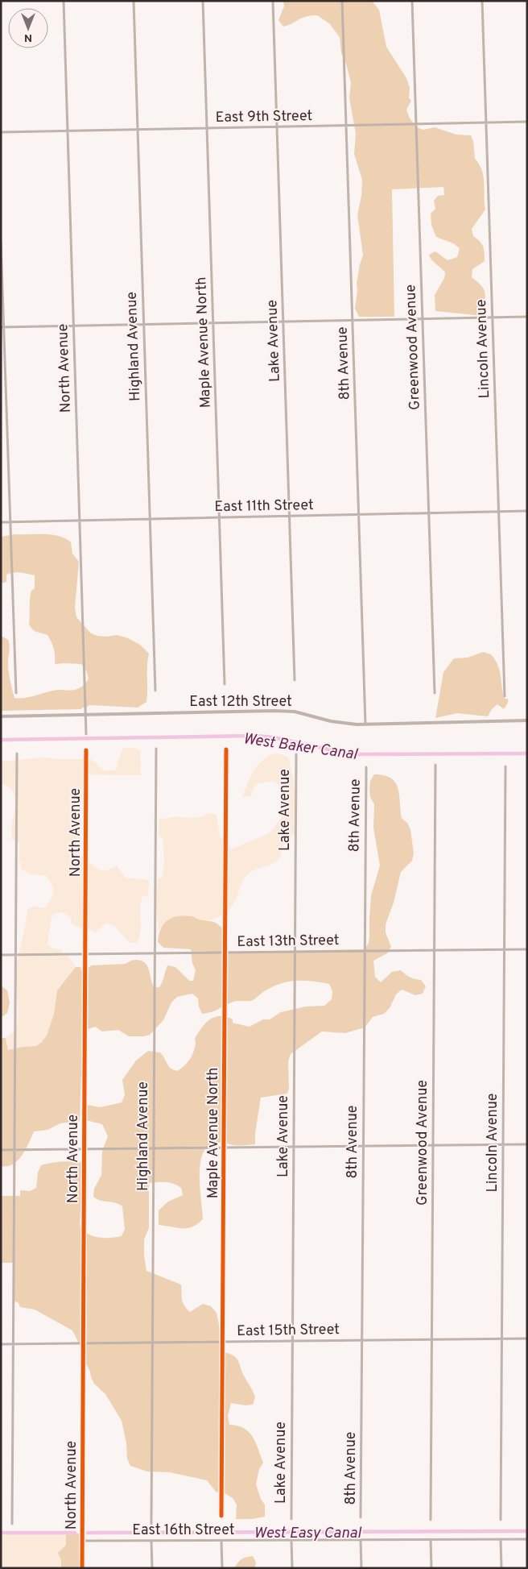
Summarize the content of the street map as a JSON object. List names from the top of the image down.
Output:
{
  "streets": {
    "street": [
      "East 9th Street",
      "Lake Avenue",
      "Maple Avenue North",
      "Highland Avenue",
      "Greenwood Avenue",
      "Lincoln Avenue",
      "8th Avenue",
      "North Avenue",
      "East 11th Street",
      "East 12th Street",
      "East 13th Street",
      "East 15th Street",
      "East 16th Street"
    ]
  },
  "crossings": [
    ["East 9th Street", "Lake Avenue"],
    ["East 9th Street", "Maple Avenue North"],
    ["East 9th Street", "Highland Avenue"],
    ["East 9th Street", "Greenwood Avenue"],
    ["East 9th Street", "Lincoln Avenue"],
    ["East 9th Street", "8th Avenue"],
    ["East 9th Street", "North Avenue"],
    ["Lake Avenue", "East 11th Street"],
    ["Lake Avenue", "East 13th Street"],
    ["Lake Avenue", "East 15th Street"],
    ["Maple Avenue North", "East 11th Street"],
    ["Maple Avenue North", "East 13th Street"],
    ["Maple Avenue North", "East 15th Street"],
    ["Highland Avenue", "East 11th Street"],
    ["Highland Avenue", "East 13th Street"],
    ["Highland Avenue", "East 15th Street"],
    ["Greenwood Avenue", "East 11th Street"],
    ["Greenwood Avenue", "East 13th Street"],
    ["Greenwood Avenue", "East 15th Street"],
    ["Lincoln Avenue", "East 11th Street"],
    ["Lincoln Avenue", "East 13th Street"],
    ["Lincoln Avenue", "East 15th Street"],
    ["8th Avenue", "East 11th Street"],
    ["8th Avenue", "East 12th Street"],
    ["8th Avenue", "East 13th Street"],
    ["8th Avenue", "East 15th Street"],
    ["North Avenue", "East 11th Street"],
    ["North Avenue", "East 12th Street"],
    ["North Avenue", "East 13th Street"],
    ["North Avenue", "East 15th Street"],
    ["North Avenue", "East 16th Street"]
  ],
  "water": ["West Baker Canal", "West Easy Canal"],
  "north": "bottom"
}
